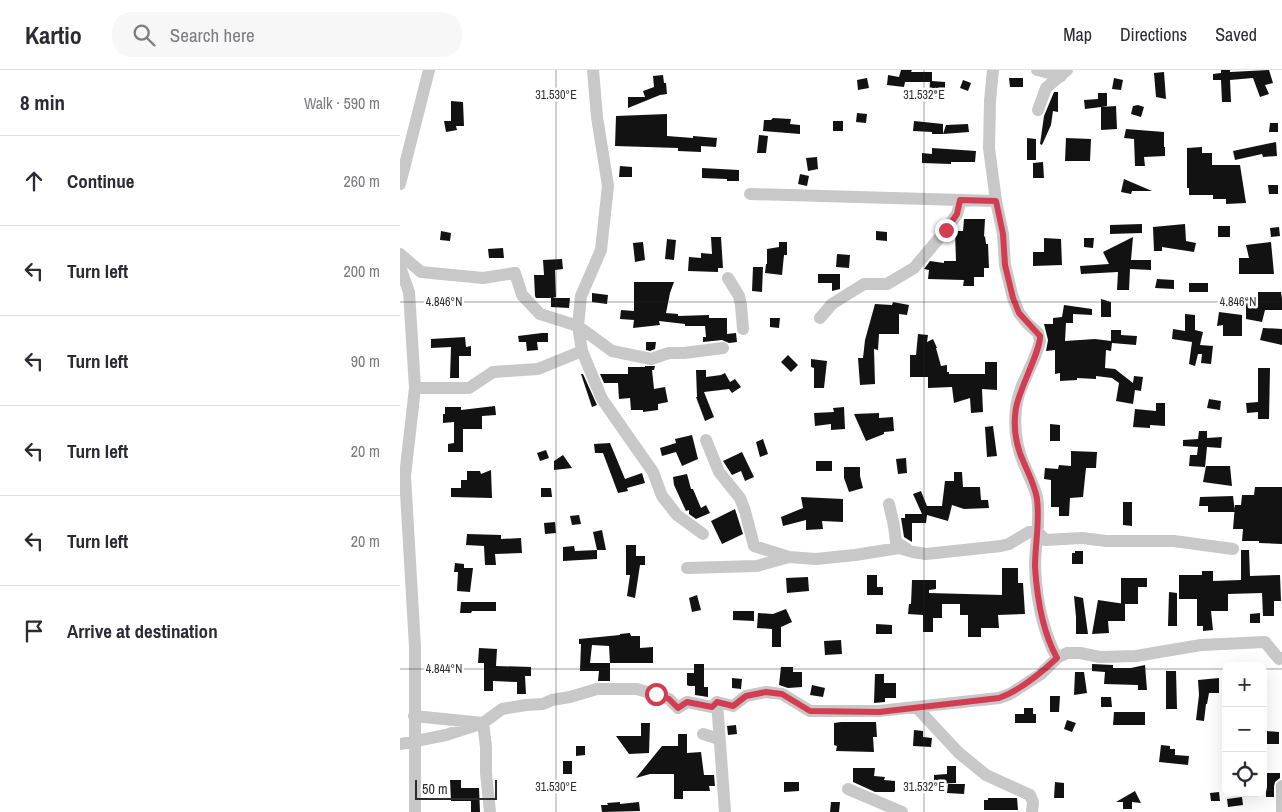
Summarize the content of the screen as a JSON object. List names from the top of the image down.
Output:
{
  "scale_bar": "50 m",
  "page": {
    "header": "Kartio",
    "search": "Search here",
    "nav": ["Map", "Directions", "Saved"],
    "heading": ["8 min", "Walk · 590 m"],
    "list": [
      ["Continue", "260 m"],
      ["Turn left", "200 m"],
      ["Turn left", "90 m"],
      ["Turn left", "20 m"],
      ["Turn left", "20 m"],
      "Arrive at destination"
    ],
    "map_buttons": ["+", "−"],
    "scale": "50 m"
  },
  "coordinates": [
    "31.530°E",
    "31.532°E",
    "4.846°N",
    "4.844°N"
  ]
}
